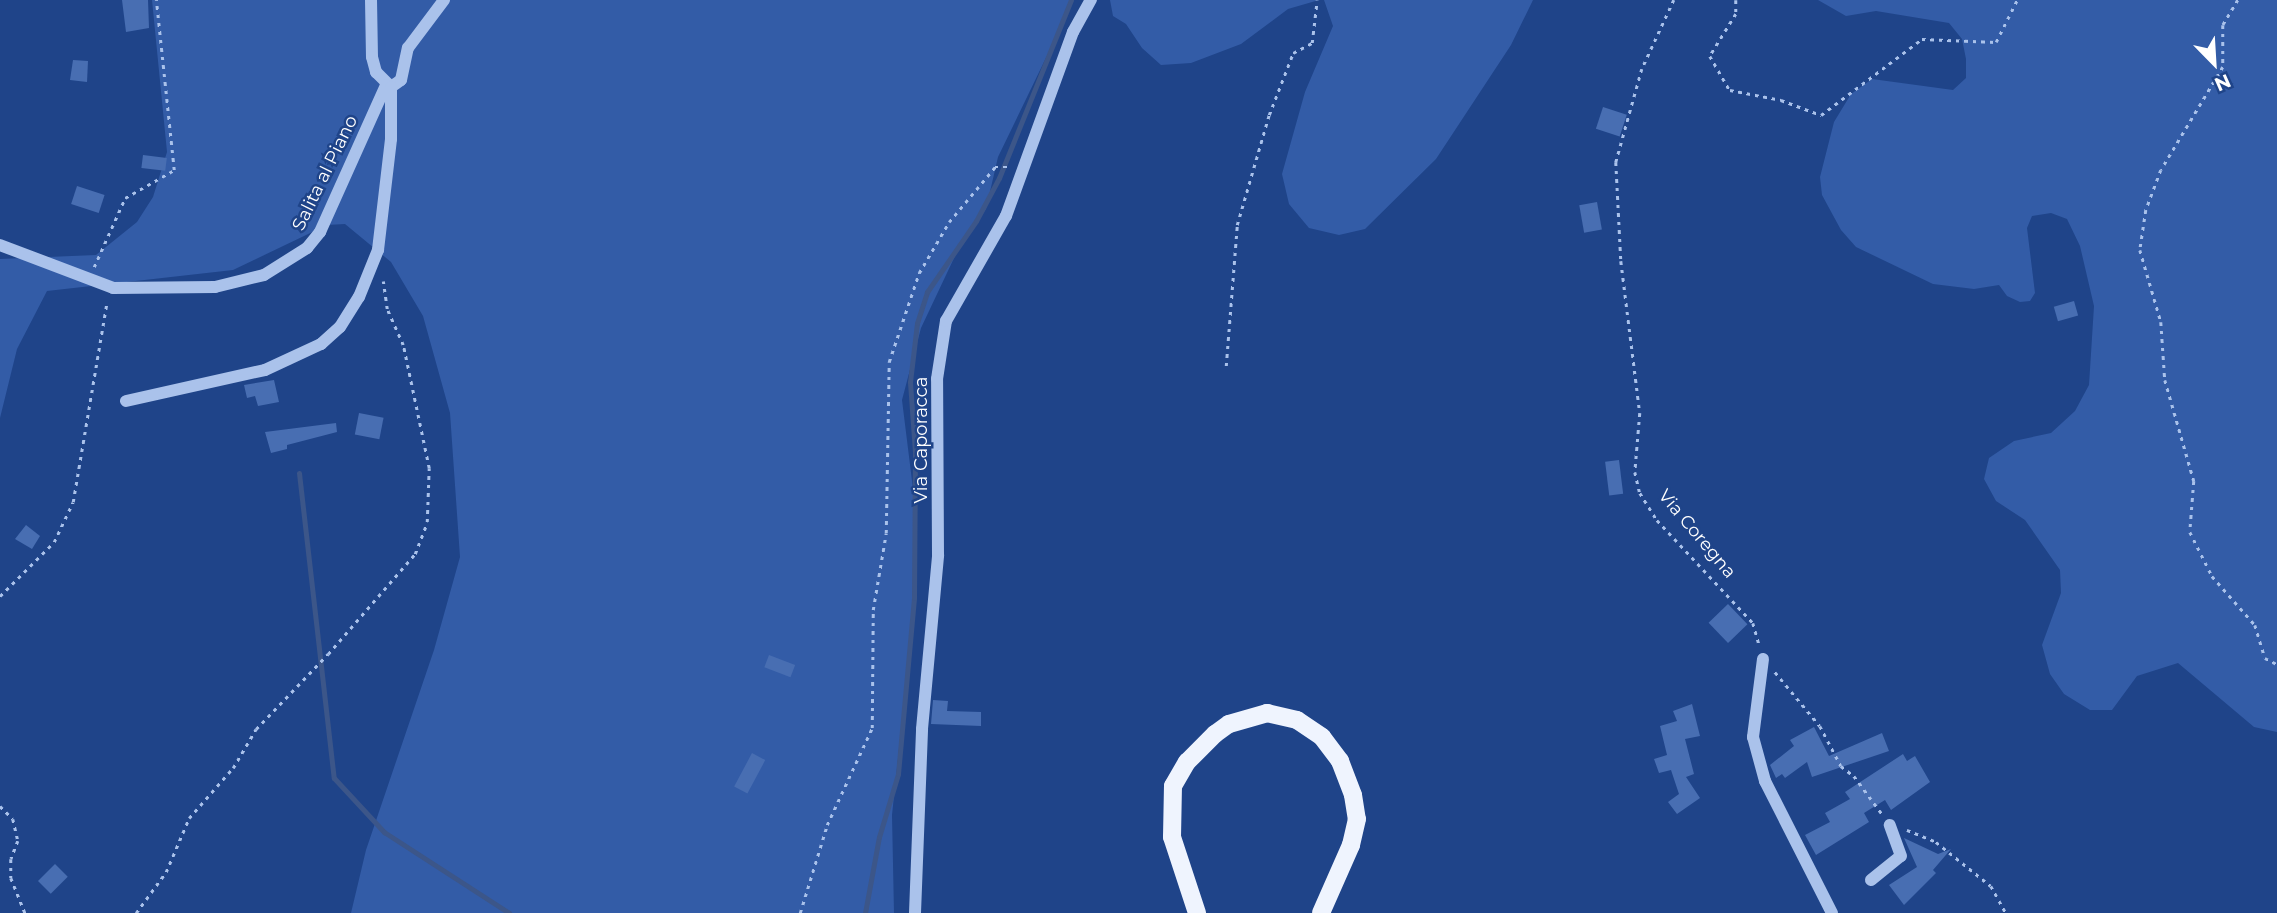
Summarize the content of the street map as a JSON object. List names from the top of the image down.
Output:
{
  "streets": {
    "street": ["Salita al Piano", "Via Caporacca"],
    "path": ["Via Coregna"]
  },
  "north": "bottom right"
}
